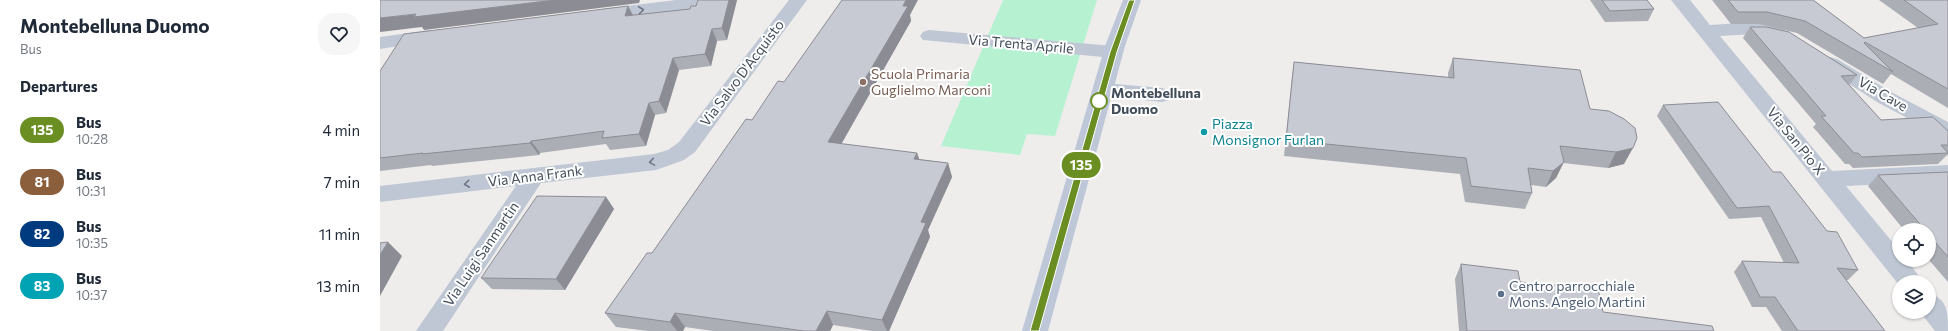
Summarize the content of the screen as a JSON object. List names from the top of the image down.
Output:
{
  "streets": {
    "street": [
      "Via Trenta Aprile",
      "Via Salvo D'Acquisto",
      "Via Cave",
      "Via San Pio X",
      "Via Anna Frank",
      "Via Luigi Sanmartin"
    ]
  },
  "crossings": [
    ["Via Salvo D'Acquisto", "Via Anna Frank"],
    ["Via Anna Frank", "Via Luigi Sanmartin"]
  ],
  "one_way": ["Via Anna Frank"],
  "places": [
    "Scuola Primaria Guglielmo Marconi",
    "Montebelluna Duomo",
    "Piazza Monsignor Furlan",
    "Centro parrocchiale Mons. Angelo Martini"
  ],
  "lines": ["bus line 135"],
  "page": {
    "heading": [
      ["Montebelluna Duomo", "Bus"],
      "Departures"
    ],
    "on_map": "135",
    "list": [
      {
        "mark": "135",
        "name": "Bus",
        "note": "10:28",
        "value": "4 min"
      },
      {
        "mark": "81",
        "name": "Bus",
        "note": "10:31",
        "value": "7 min"
      },
      {
        "mark": "82",
        "name": "Bus",
        "note": "10:35",
        "value": "11 min"
      },
      {
        "mark": "83",
        "name": "Bus",
        "note": "10:37",
        "value": "13 min"
      }
    ]
  }
}
